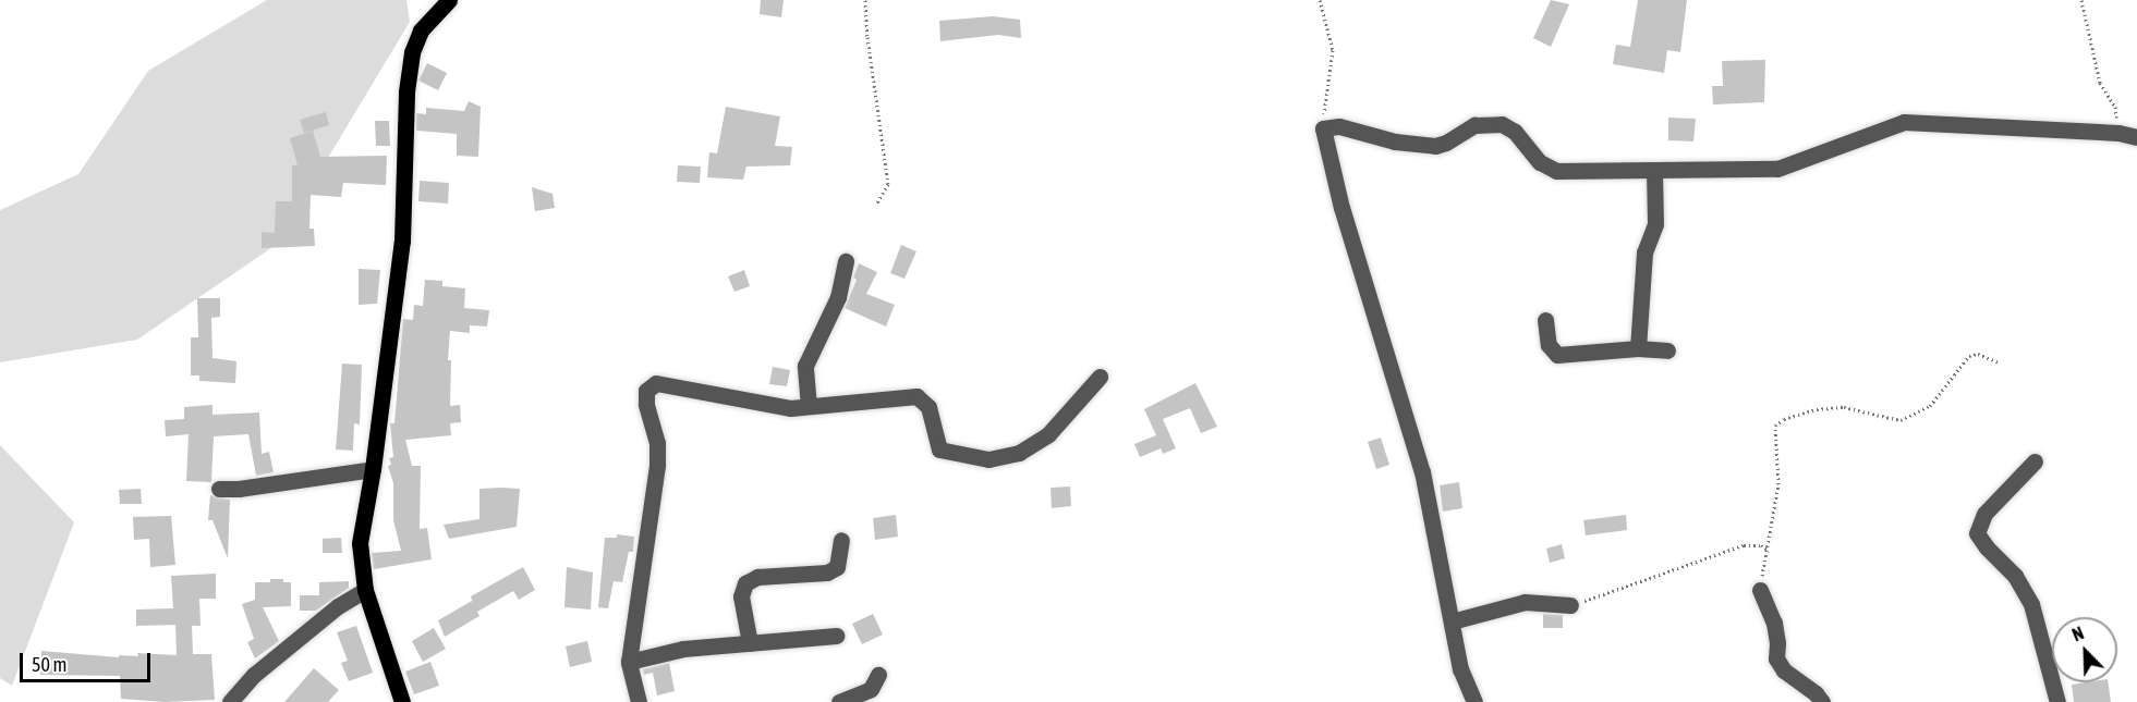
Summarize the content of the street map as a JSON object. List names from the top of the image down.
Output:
{
  "scale_bar": "50 m",
  "north": "top left"
}
